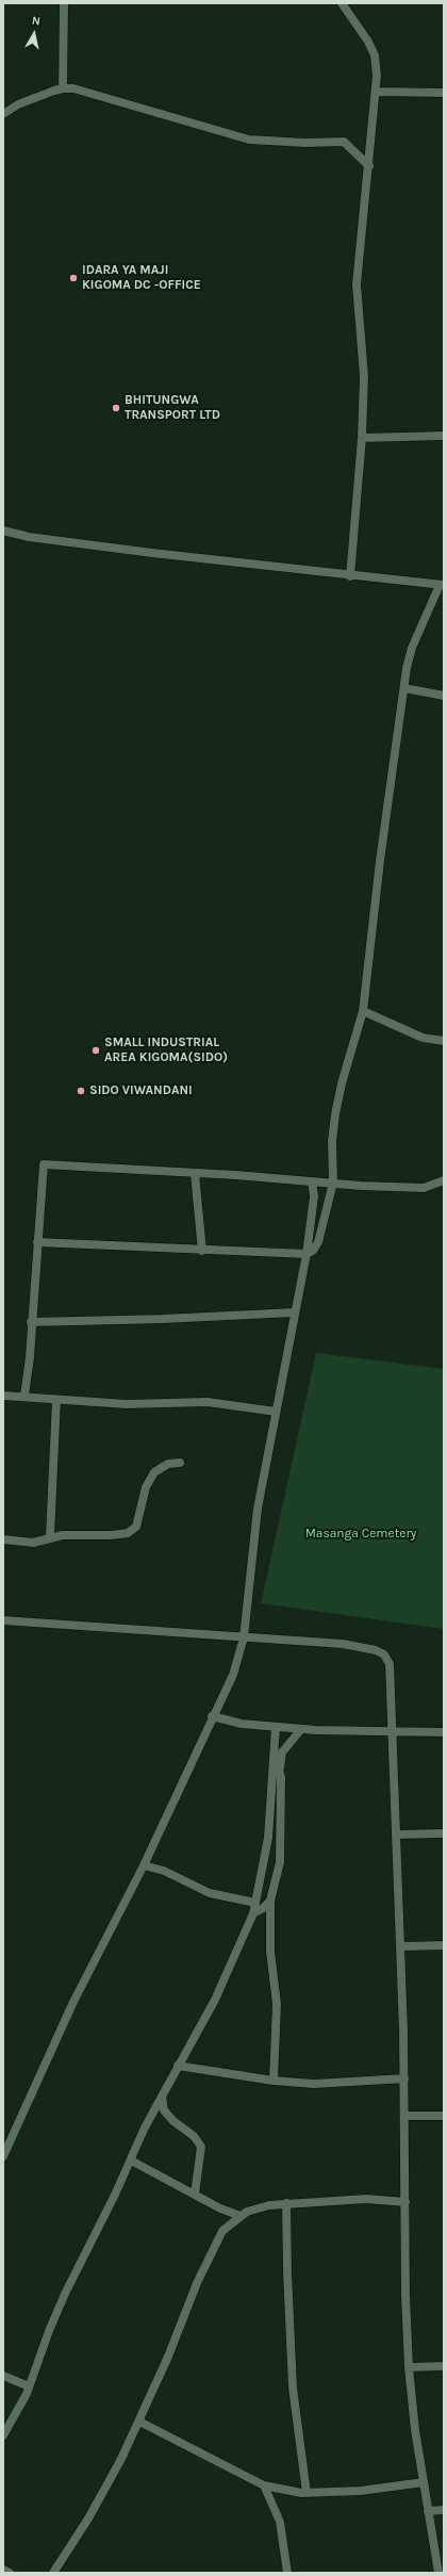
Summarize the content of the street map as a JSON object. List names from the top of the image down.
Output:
{
  "parks": ["Masanga Cemetery"],
  "places": [
    "IDARA YA MAJI KIGOMA DC -OFFICE",
    "BHITUNGWA TRANSPORT LTD",
    "SMALL INDUSTRIAL AREA KIGOMA(SIDO)",
    "SIDO VIWANDANI"
  ],
  "north": "top"
}
